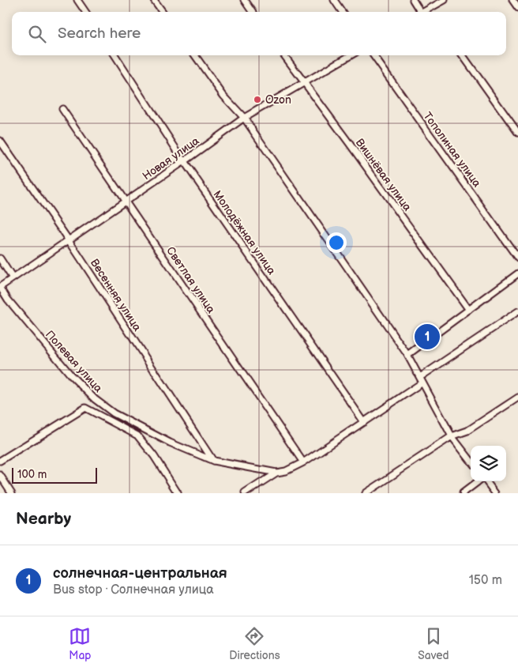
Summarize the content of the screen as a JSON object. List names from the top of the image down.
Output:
{
  "streets": {
    "street": [
      "Тополиная улица",
      "Новая улица",
      "Вишнёвая улица",
      "Молодёжная улица",
      "Светлая улица",
      "Весенняя улица",
      "Полевая улица"
    ]
  },
  "crossings": [
    ["Новая улица", "Вишнёвая улица"],
    ["Новая улица", "Молодёжная улица"],
    ["Новая улица", "Светлая улица"],
    ["Новая улица", "Весенняя улица"],
    ["Новая улица", "Полевая улица"],
    ["Весенняя улица", "Полевая улица"]
  ],
  "places": ["Ozon"],
  "scale_bar": "100 m",
  "page": {
    "search": "Search here",
    "pins": "1",
    "scale": "100 m",
    "heading": "Nearby",
    "list": [
      {
        "mark": "1",
        "name": "солнечная-центральная",
        "note": "Bus stop · Солнечная улица",
        "value": "150 m"
      }
    ],
    "nav": ["Map", "Directions", "Saved"]
  }
}
